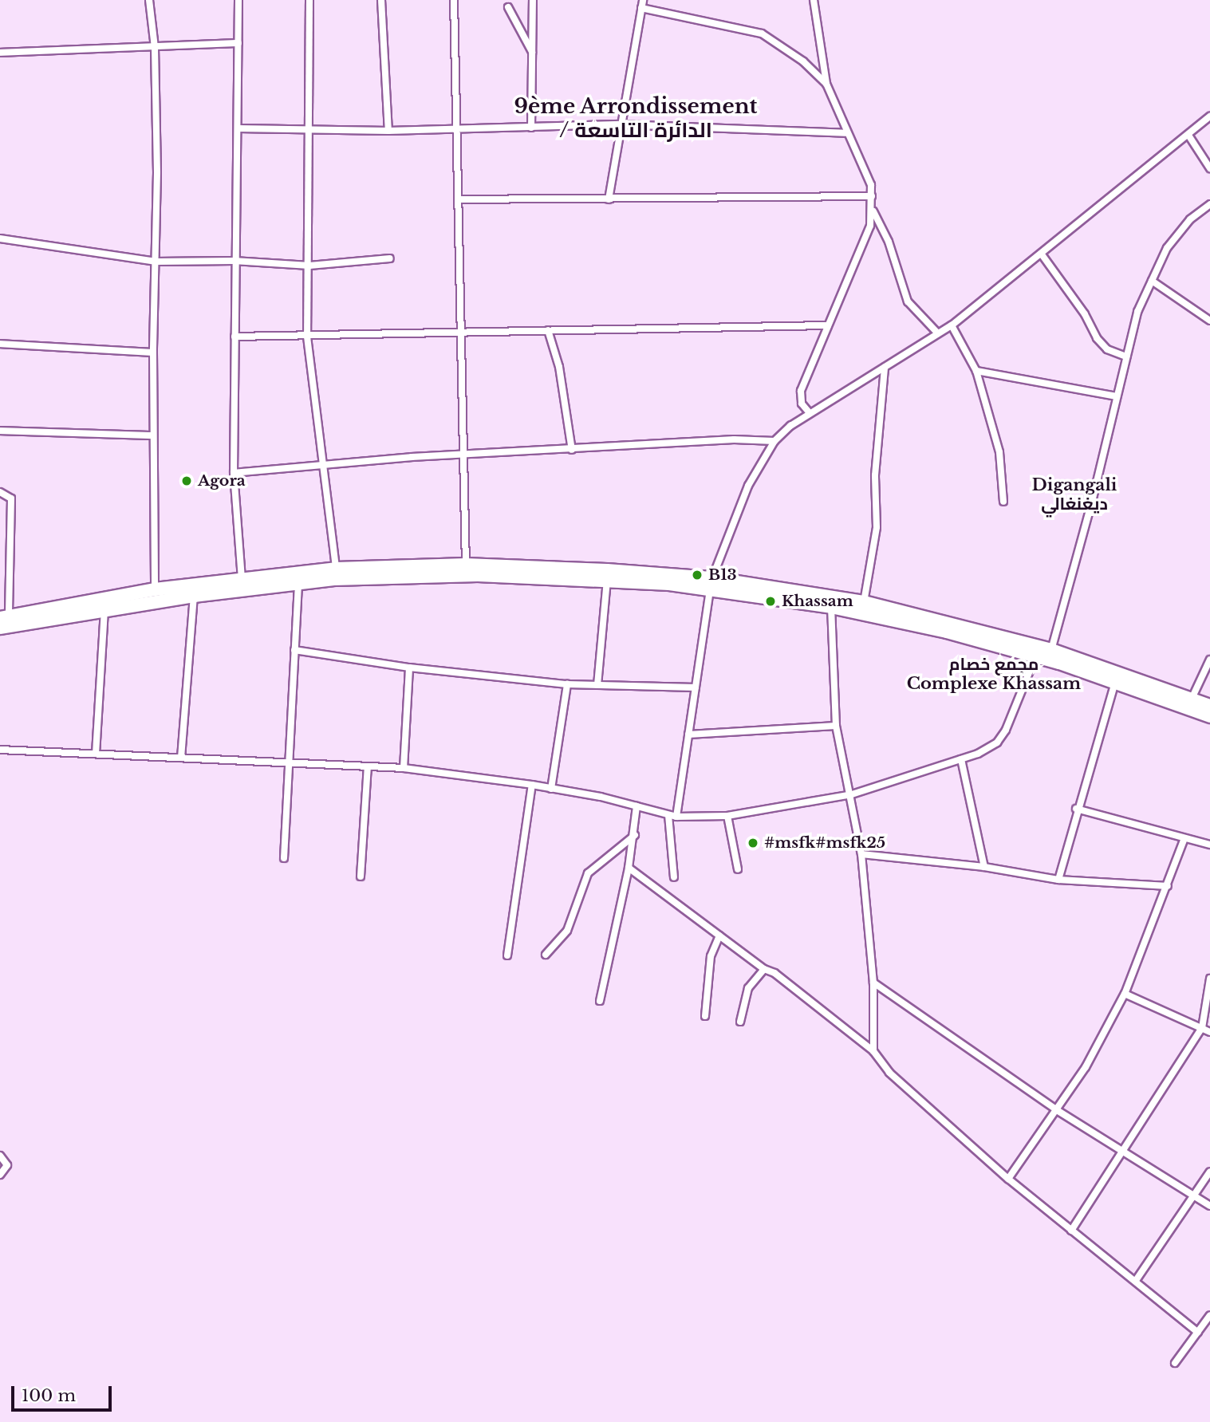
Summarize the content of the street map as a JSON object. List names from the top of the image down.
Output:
{
  "districts": ["9ème Arrondissement / الدائرة التاسعة", "Digangali ديغنغالي", "مجمع خصام Complexe Khassam"],
  "places": [
    "Agora",
    "B13",
    "Khassam",
    "#msfk#msfk25"
  ],
  "scale_bar": "100 m"
}
